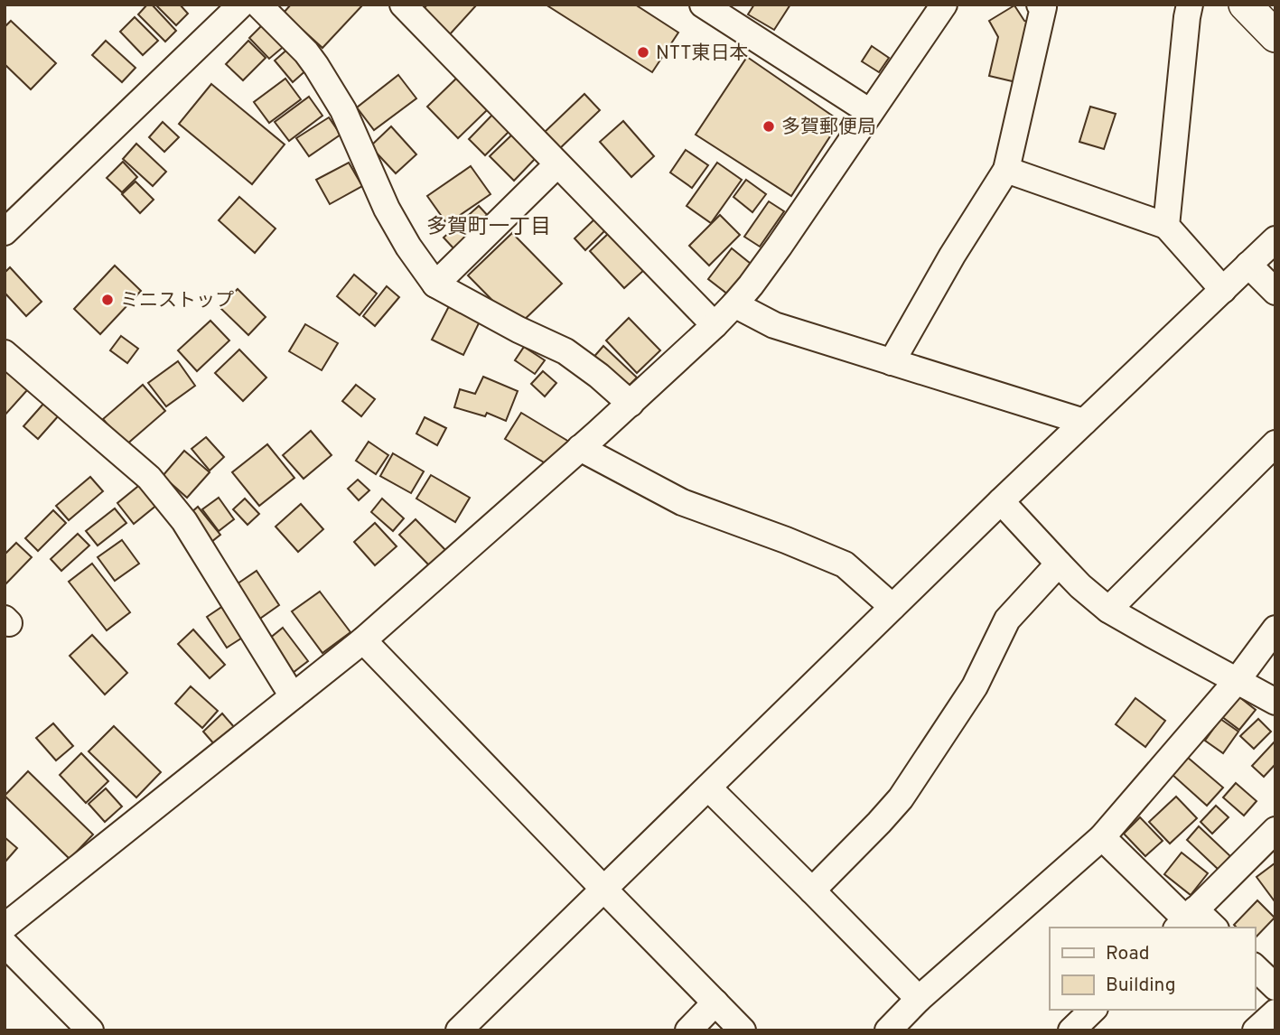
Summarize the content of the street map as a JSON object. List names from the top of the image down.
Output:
{
  "districts": ["多賀町一丁目"],
  "places": ["NTT東日本", "多賀郵便局", "ミニストップ"],
  "legend": ["Road", "Building"]
}
